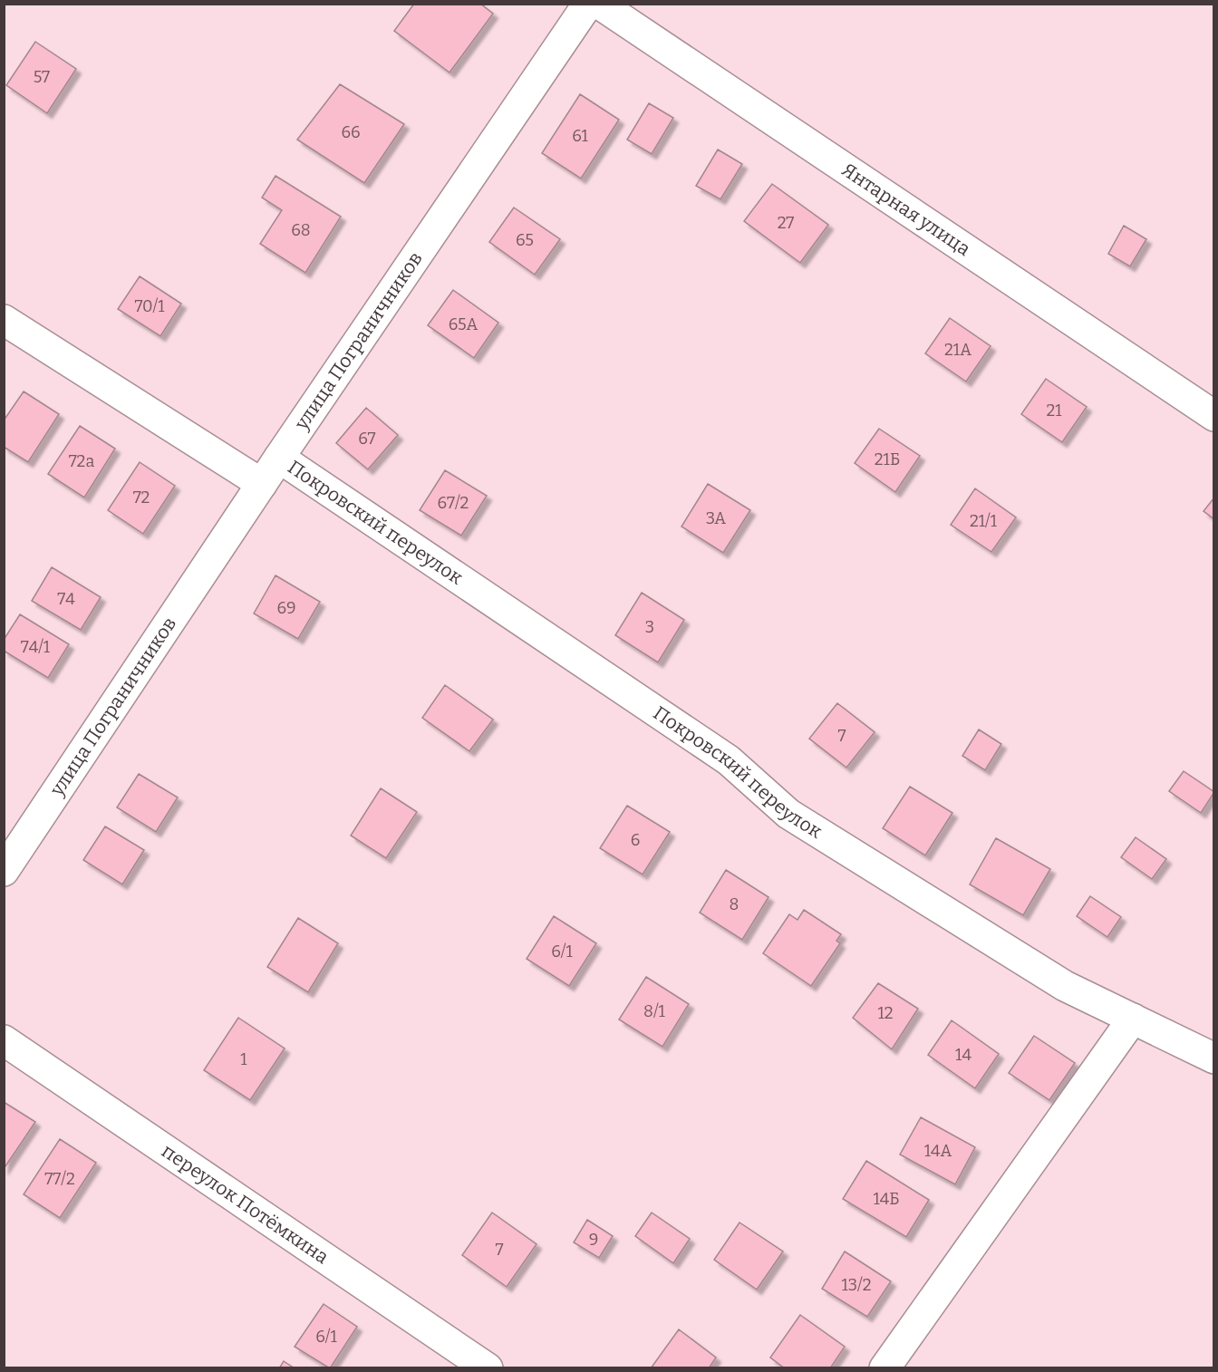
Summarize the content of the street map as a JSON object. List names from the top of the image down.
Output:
{
  "streets": {
    "street": [
      "Янтарная улица",
      "улица Пограничников",
      "Покровский переулок",
      "переулок Потёмкина"
    ]
  },
  "crossings": [
    ["улица Пограничников", "Покровский переулок"]
  ],
  "house_numbers": [
    "57",
    "66",
    "61",
    "27",
    "68",
    "65",
    "70/1",
    "65А",
    "21А",
    "21",
    "67",
    "21Б",
    "72а",
    "72",
    "67/2",
    "3А",
    "21/1",
    "74",
    "69",
    "3",
    "74/1",
    "7",
    "6",
    "8",
    "6/1",
    "8/1",
    "12",
    "14",
    "1",
    "14А",
    "77/2",
    "14Б",
    "9",
    "7",
    "13/2",
    "6/1"
  ]
}
